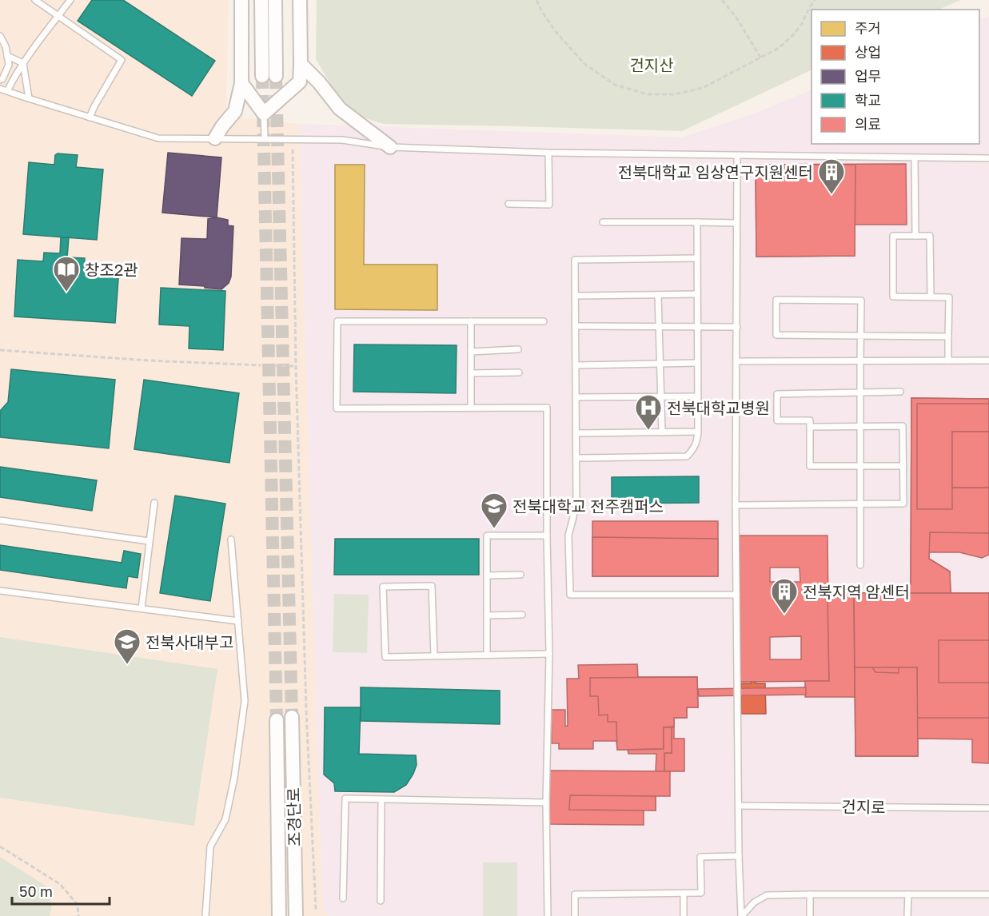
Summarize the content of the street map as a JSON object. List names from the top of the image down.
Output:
{
  "streets": {
    "street": ["조경단로"],
    "lane": ["건지로"]
  },
  "parks": ["건지산"],
  "places": {
    "building": ["전북대학교 임상연구지원센터", "전북지역 암센터"],
    "library": ["창조2관"],
    "hospital": ["전북대학교병원"],
    "school or university": ["전북대학교 전주캠퍼스", "전북사대부고"]
  },
  "legend": [
    "주거",
    "상업",
    "업무",
    "학교",
    "의료"
  ],
  "scale_bar": "50 m"
}
